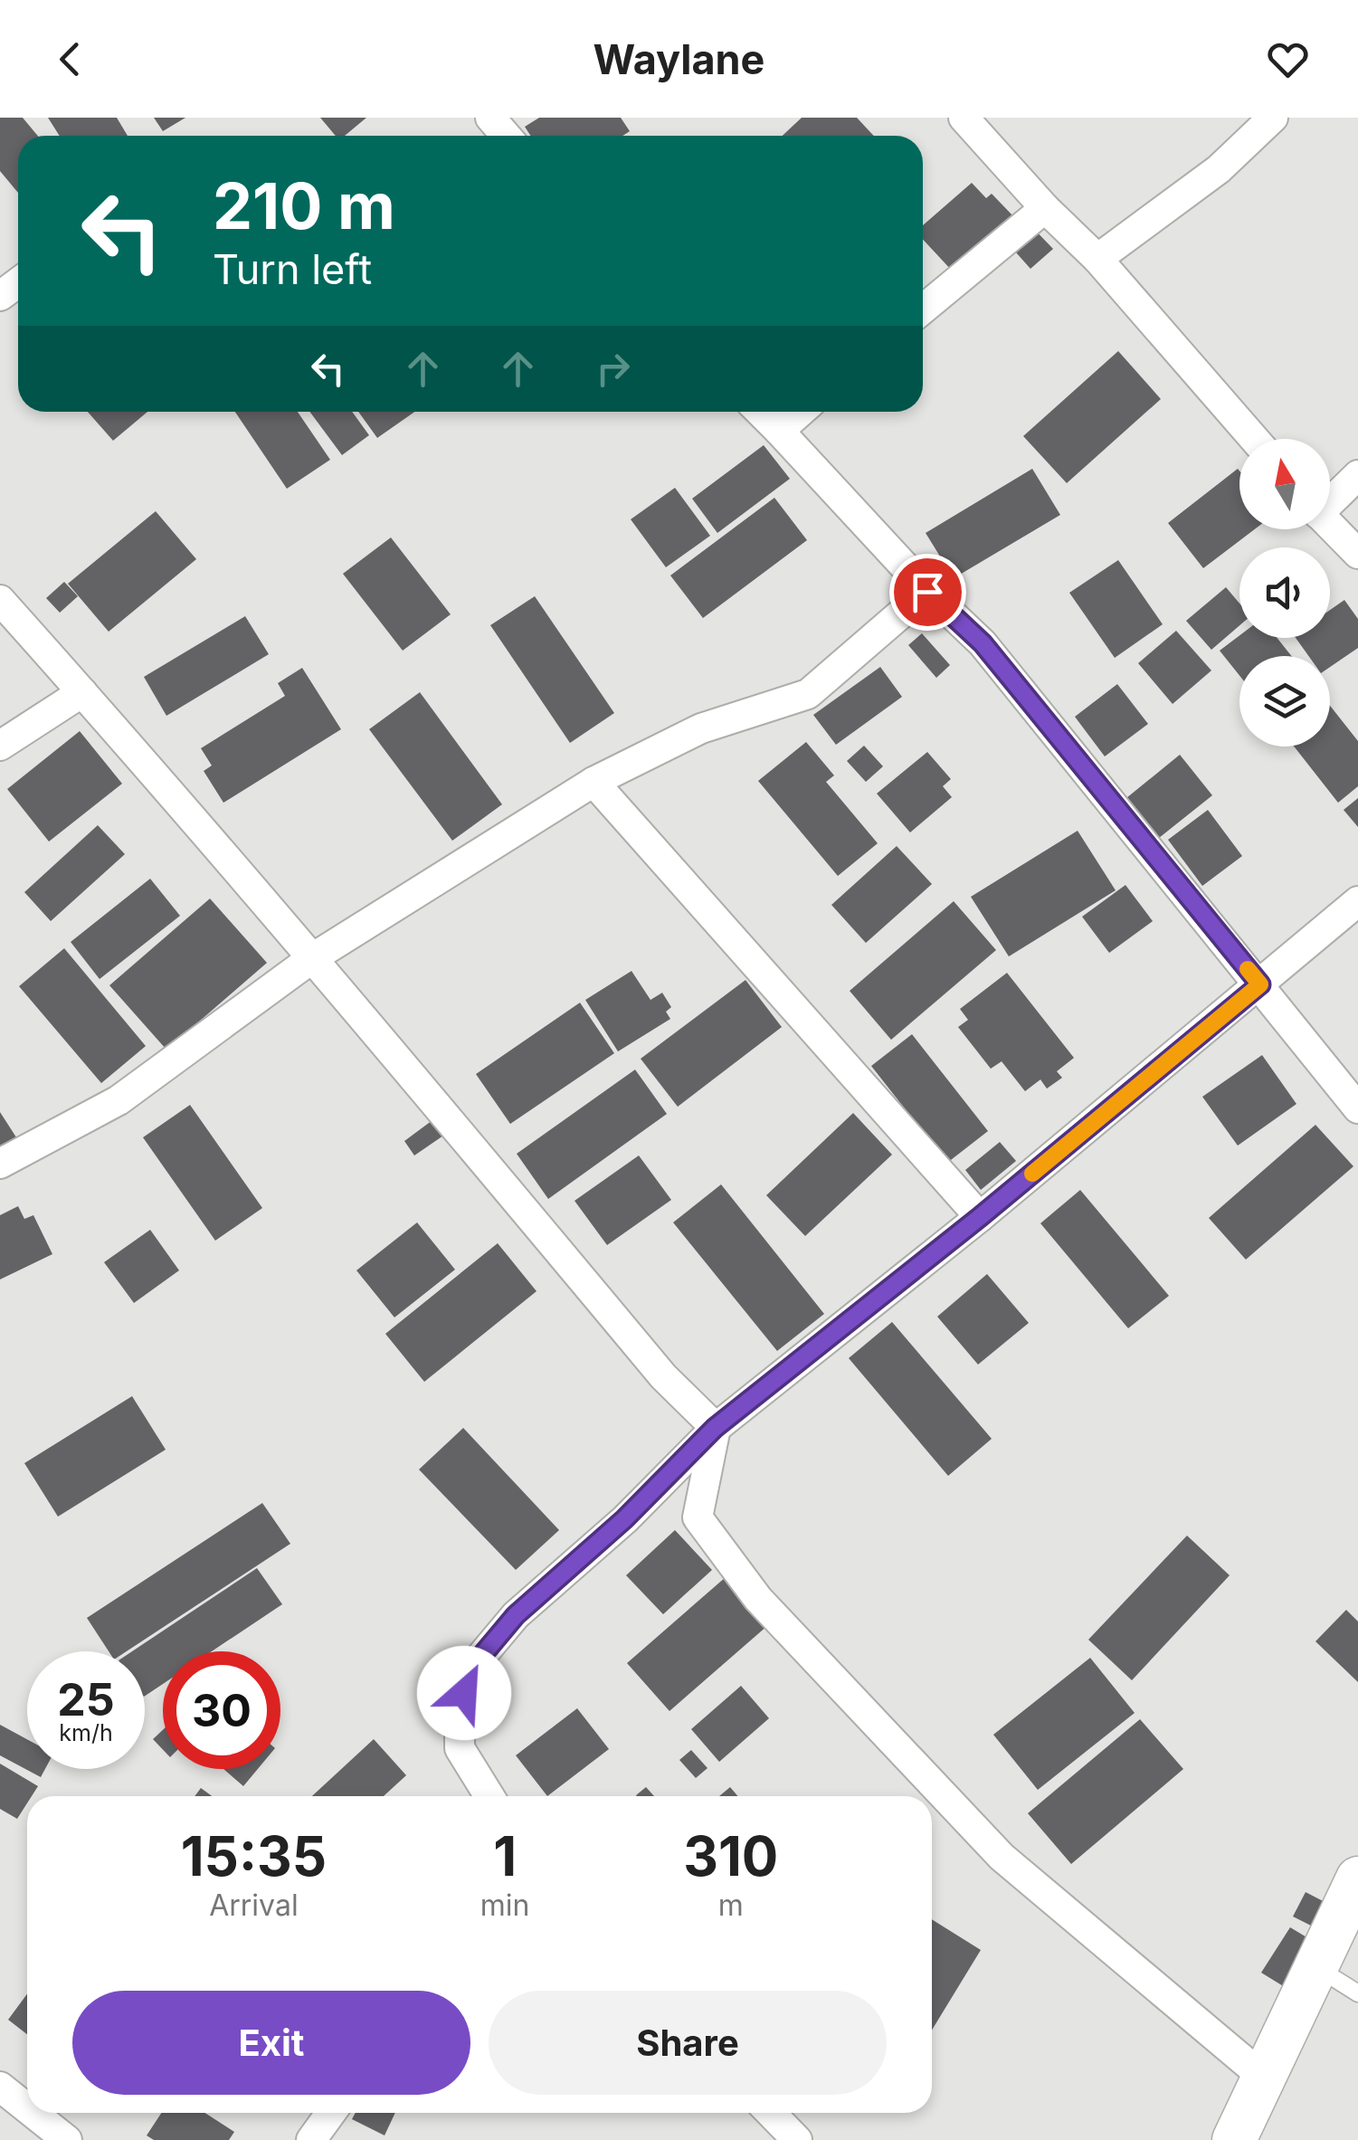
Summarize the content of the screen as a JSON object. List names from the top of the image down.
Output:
{
  "north": "top",
  "page": {
    "header": "Waylane",
    "turn": ["210 m", "Turn left"],
    "speed": "25 km/h",
    "limit": "30",
    "eta": [
      "15:35",
      "Arrival",
      "1",
      "min",
      "310",
      "m"
    ],
    "buttons": ["Exit", "Share"]
  }
}
